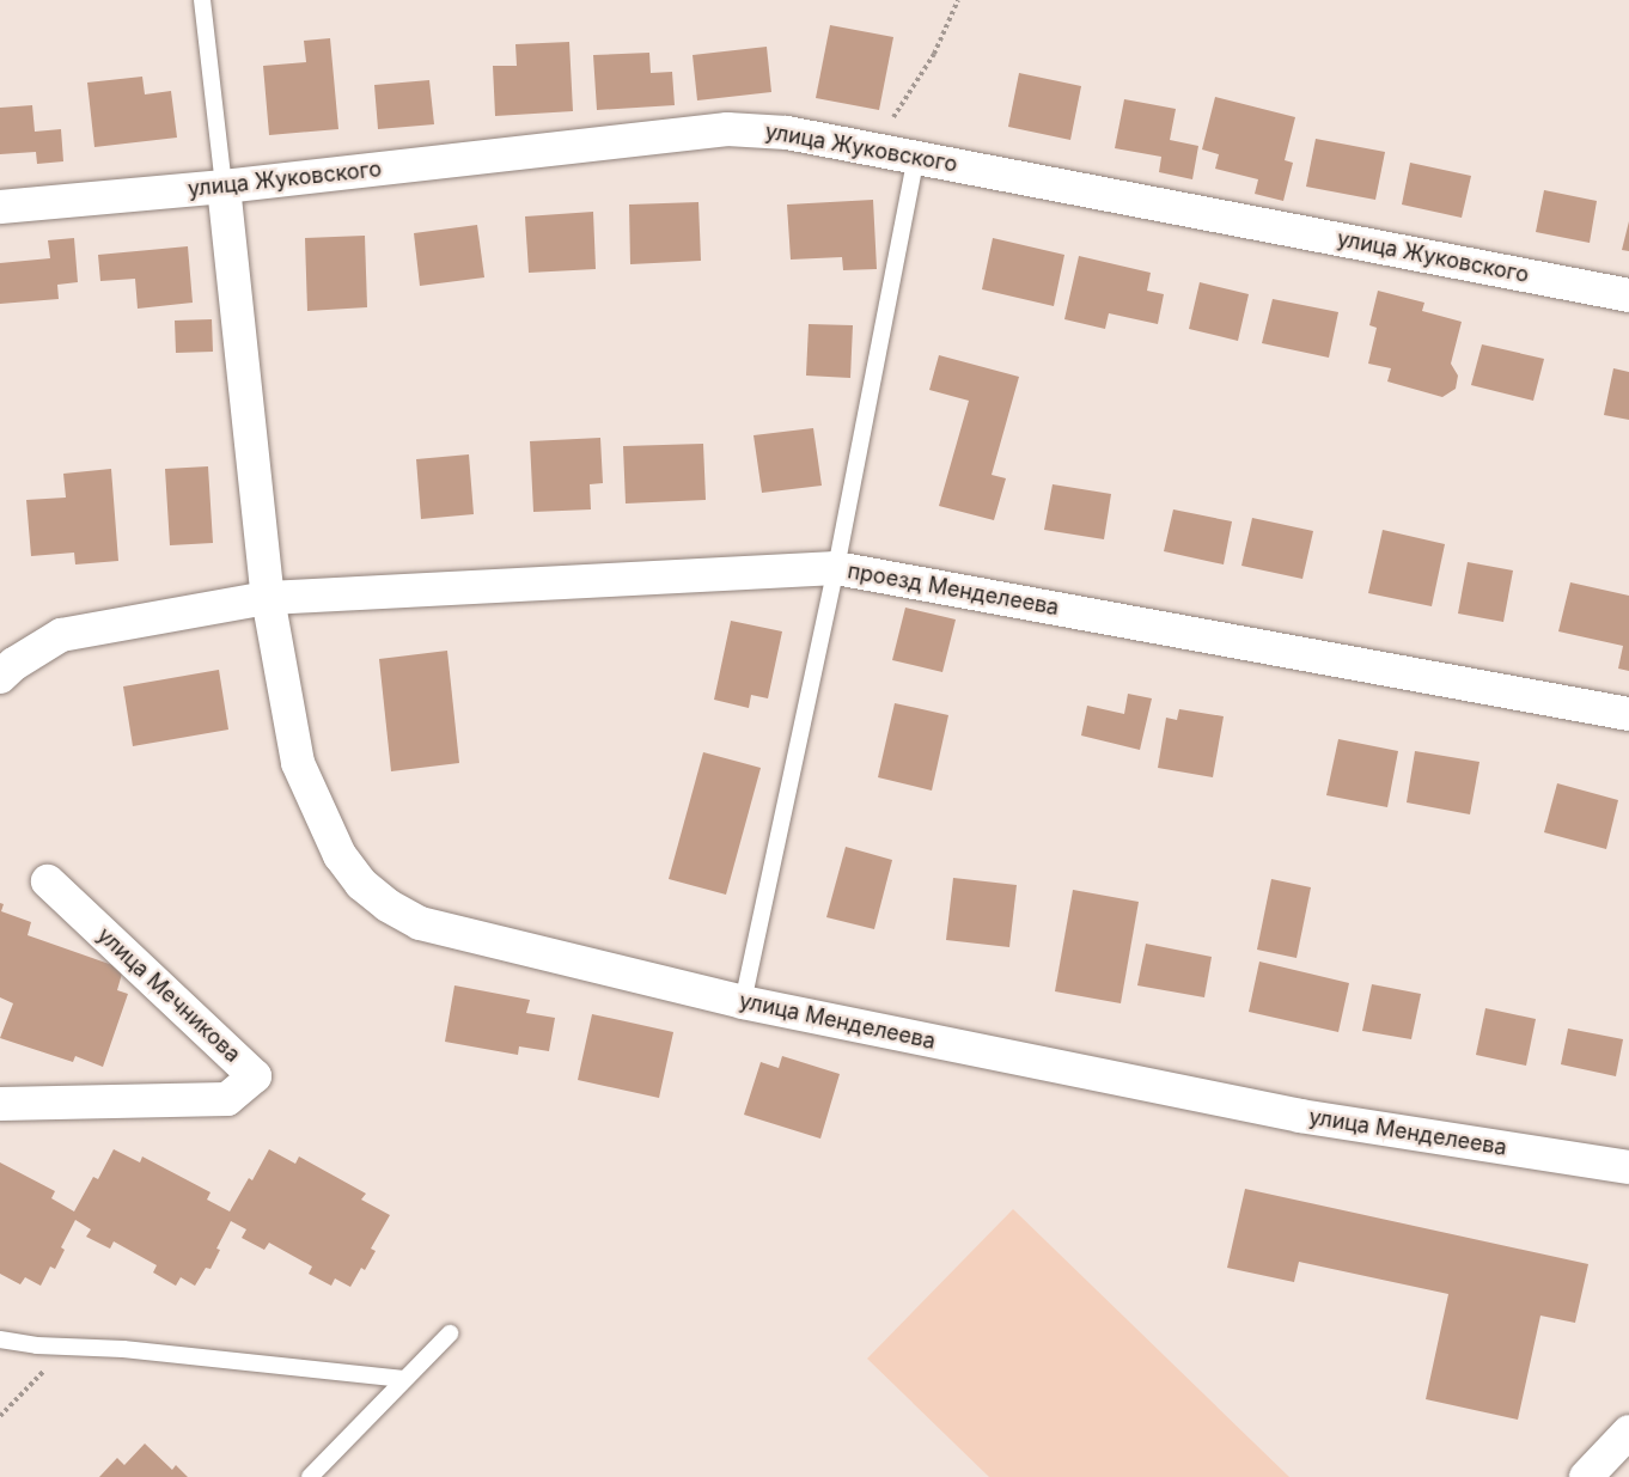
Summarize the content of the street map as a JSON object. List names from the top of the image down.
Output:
{
  "streets": {
    "street": [
      "улица Жуковского",
      "проезд Менделеева",
      "улица Мечникова",
      "улица Менделеева"
    ]
  },
  "crossings": [
    ["улица Жуковского", "улица Менделеева"],
    ["проезд Менделеева", "улица Менделеева"]
  ]
}
